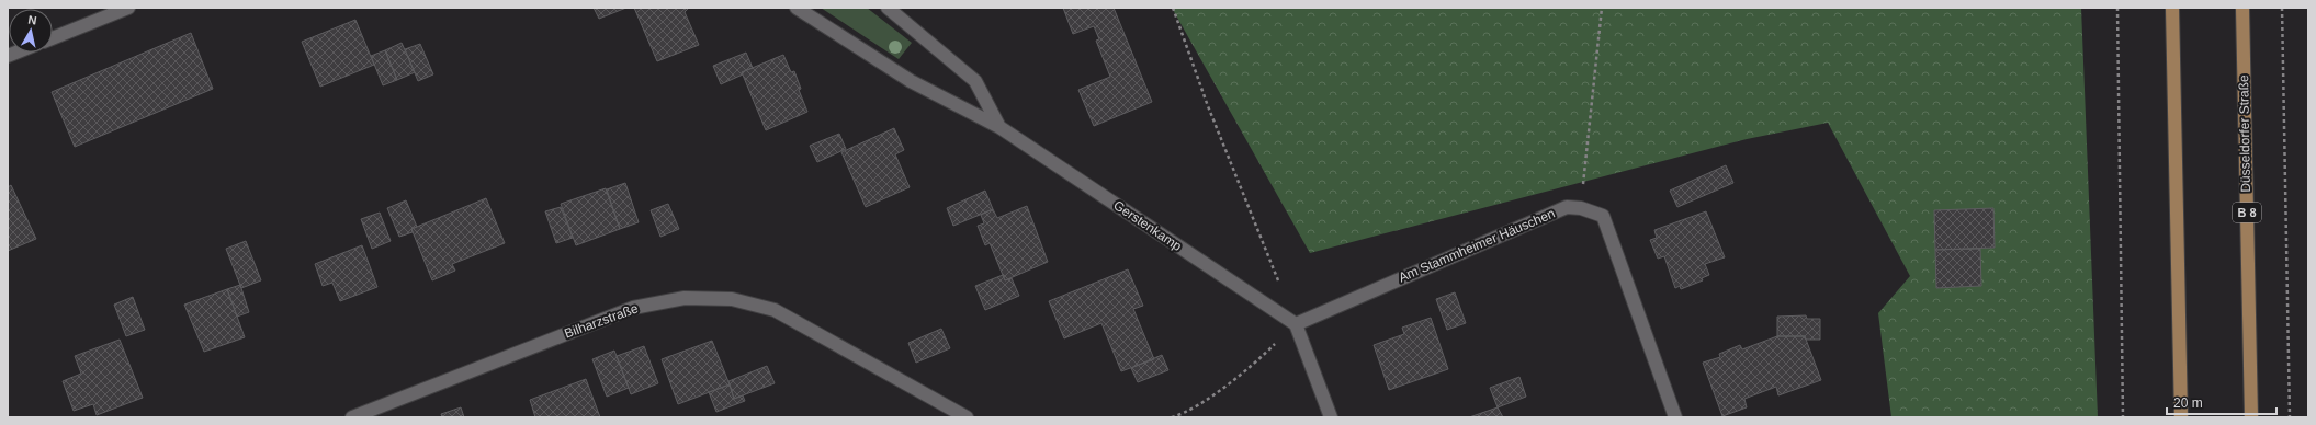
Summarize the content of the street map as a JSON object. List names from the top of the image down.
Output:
{
  "streets": {
    "main road": ["Düsseldorfer Straße", "B 8"],
    "street": ["Gerstenkamp", "Am Stammheimer Häuschen", "Bilharzstraße"]
  },
  "crossings": [
    ["Gerstenkamp", "Am Stammheimer Häuschen"]
  ],
  "scale_bar": "20 m",
  "north": "top"
}
